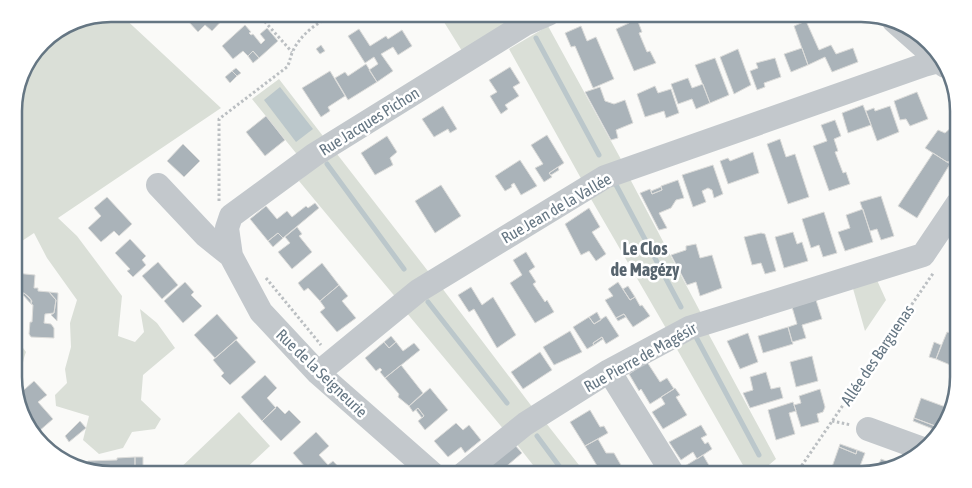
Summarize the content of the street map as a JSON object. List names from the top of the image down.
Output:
{
  "streets": {
    "street": [
      "Rue Jacques Pichon",
      "Rue Jean de la Vallée",
      "Rue Pierre de Magésir",
      "Rue de la Seigneurie"
    ],
    "path": ["Allée des Barguenas"]
  },
  "crossings": [
    ["Rue Jean de la Vallée", "Rue de la Seigneurie"],
    ["Allée des Barguenas", "Rue Pierre de Magésir"]
  ],
  "districts": ["Le Clos de Magézy"]
}
